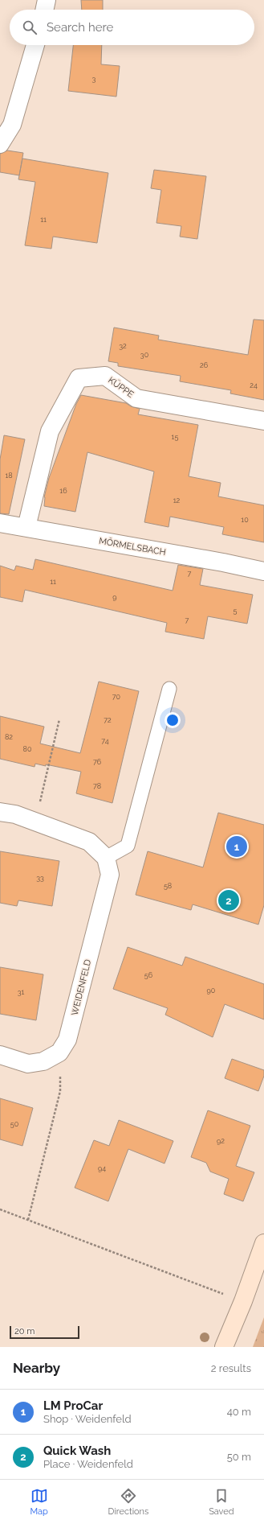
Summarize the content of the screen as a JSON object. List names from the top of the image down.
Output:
{
  "streets": {
    "street": ["KÜPPE", "MÖRMELSBACH", "WEIDENFELD"]
  },
  "crossings": [
    ["KÜPPE", "MÖRMELSBACH"]
  ],
  "house_numbers": [
    "3",
    "11",
    "32",
    "30",
    "26",
    "24",
    "15",
    "18",
    "16",
    "12",
    "10",
    "7",
    "11",
    "9",
    "5",
    "7",
    "70",
    "72",
    "82",
    "74",
    "80",
    "76",
    "78",
    "33",
    "58",
    "56",
    "90",
    "31",
    "50",
    "92",
    "94"
  ],
  "scale_bar": "20 m",
  "page": {
    "search": "Search here",
    "pins": ["1", "2"],
    "scale": "20 m",
    "heading": ["Nearby", "2 results"],
    "list": [
      {
        "mark": "1",
        "name": "LM ProCar",
        "note": "Shop · Weidenfeld",
        "value": "40 m"
      },
      {
        "mark": "2",
        "name": "Quick Wash",
        "note": "Place · Weidenfeld",
        "value": "50 m"
      }
    ],
    "nav": ["Map", "Directions", "Saved"]
  }
}
